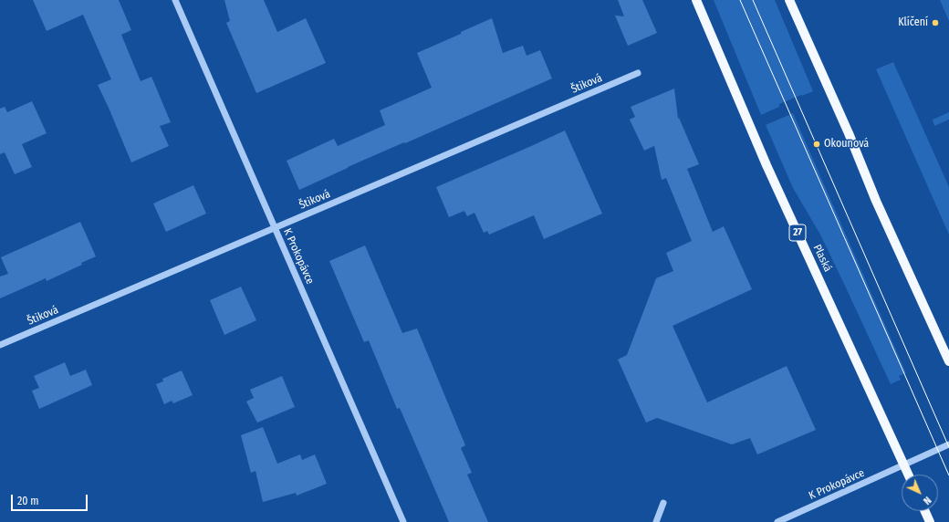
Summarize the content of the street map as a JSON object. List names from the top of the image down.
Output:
{
  "streets": {
    "main road": ["27", "Plaská"],
    "street": ["Štiková", "K Prokopávce"]
  },
  "crossings": [
    ["Štiková", "K Prokopávce"],
    ["K Prokopávce", "Plaská"]
  ],
  "places": ["Klíčení", "Okounová"],
  "scale_bar": "20 m",
  "north": "bottom right"
}
